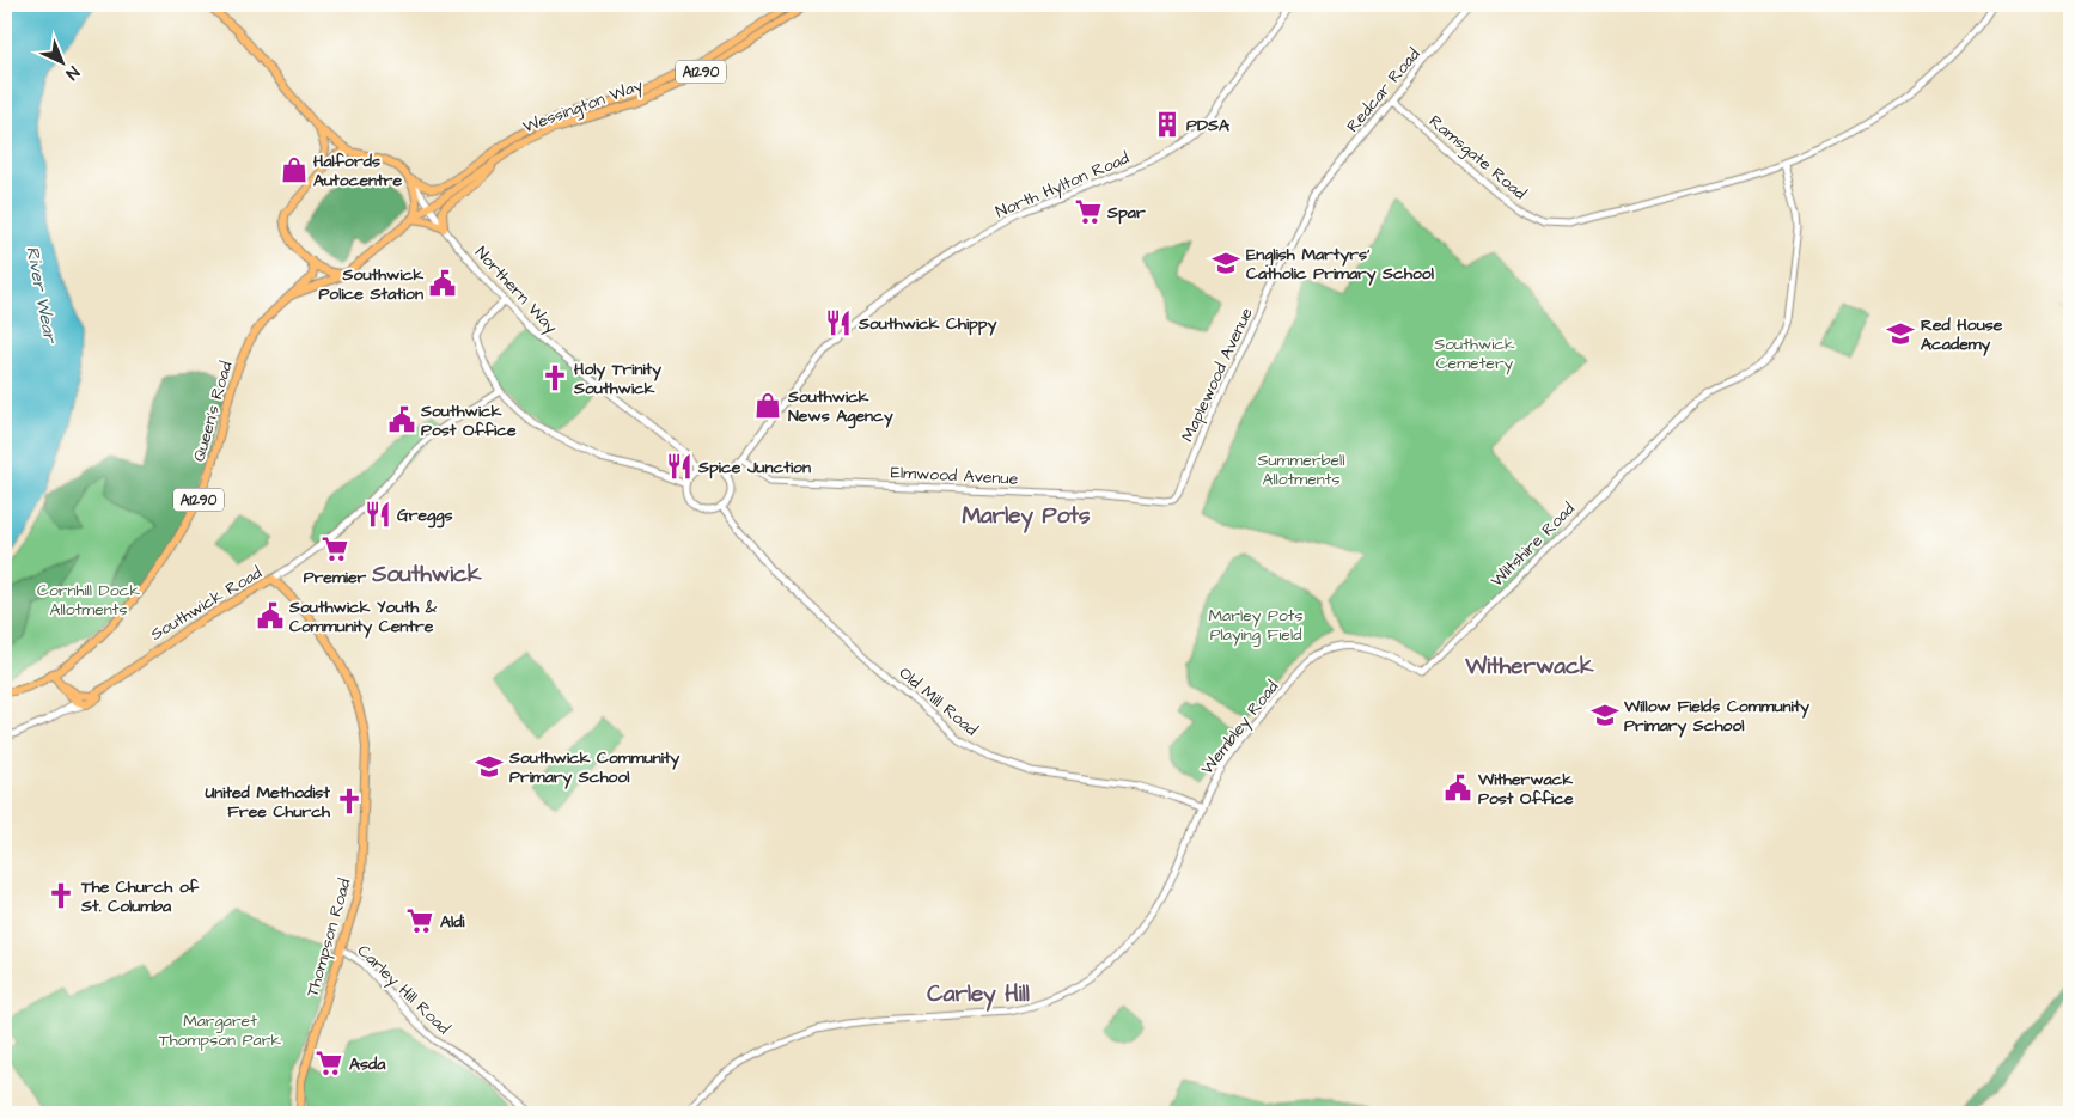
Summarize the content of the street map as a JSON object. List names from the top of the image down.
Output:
{
  "streets": {
    "main road": [
      "A1290",
      "Wessington Way",
      "Northern Way",
      "Queen's Road",
      "Southwick Road",
      "Thompson Road"
    ],
    "street": [
      "Redcar Road",
      "Ramsgate Road",
      "North Hylton Road",
      "Maplewood Avenue",
      "Elmwood Avenue",
      "Wiltshire Road",
      "Old Mill Road",
      "Wembley Road",
      "Carley Hill Road"
    ]
  },
  "crossings": [
    ["A1290", "Wessington Way"],
    ["A1290", "Northern Way"],
    ["A1290", "Queen's Road"],
    ["Redcar Road", "Ramsgate Road"],
    ["Redcar Road", "Maplewood Avenue"],
    ["Wessington Way", "Northern Way"],
    ["Ramsgate Road", "Wiltshire Road"],
    ["North Hylton Road", "Northern Way"],
    ["North Hylton Road", "Elmwood Avenue"],
    ["North Hylton Road", "Old Mill Road"],
    ["Northern Way", "Old Mill Road"],
    ["Maplewood Avenue", "Elmwood Avenue"],
    ["Wiltshire Road", "Wembley Road"],
    ["Southwick Road", "Thompson Road"],
    ["Old Mill Road", "Wembley Road"],
    ["Thompson Road", "Carley Hill Road"]
  ],
  "districts": [
    "Marley Pots",
    "Southwick",
    "Witherwack",
    "Carley Hill"
  ],
  "water": ["River Wear"],
  "parks": [
    "Southwick Cemetery",
    "Summerbell Allotments",
    "Cornhill Dock Allotments",
    "Marley Pots Playing Field",
    "Margaret Thompson Park"
  ],
  "places": {
    "building": ["PDSA"],
    "shop": ["Halfords Autocentre", "Southwick News Agency"],
    "supermarket": [
      "Spar",
      "Premier",
      "Aldi",
      "Asda"
    ],
    "school or university": [
      "English Martyrs' Catholic Primary School",
      "Red House Academy",
      "Willow Fields Community Primary School",
      "Southwick Community Primary School"
    ],
    "public building": [
      "Southwick Police Station",
      "Southwick Post Office",
      "Southwick Youth & Community Centre",
      "Witherwack Post Office"
    ],
    "restaurant": ["Southwick Chippy", "Spice Junction", "Greggs"],
    "church": ["Holy Trinity Southwick", "United Methodist Free Church", "The Church of St. Columba"]
  },
  "north": "bottom right"
}
